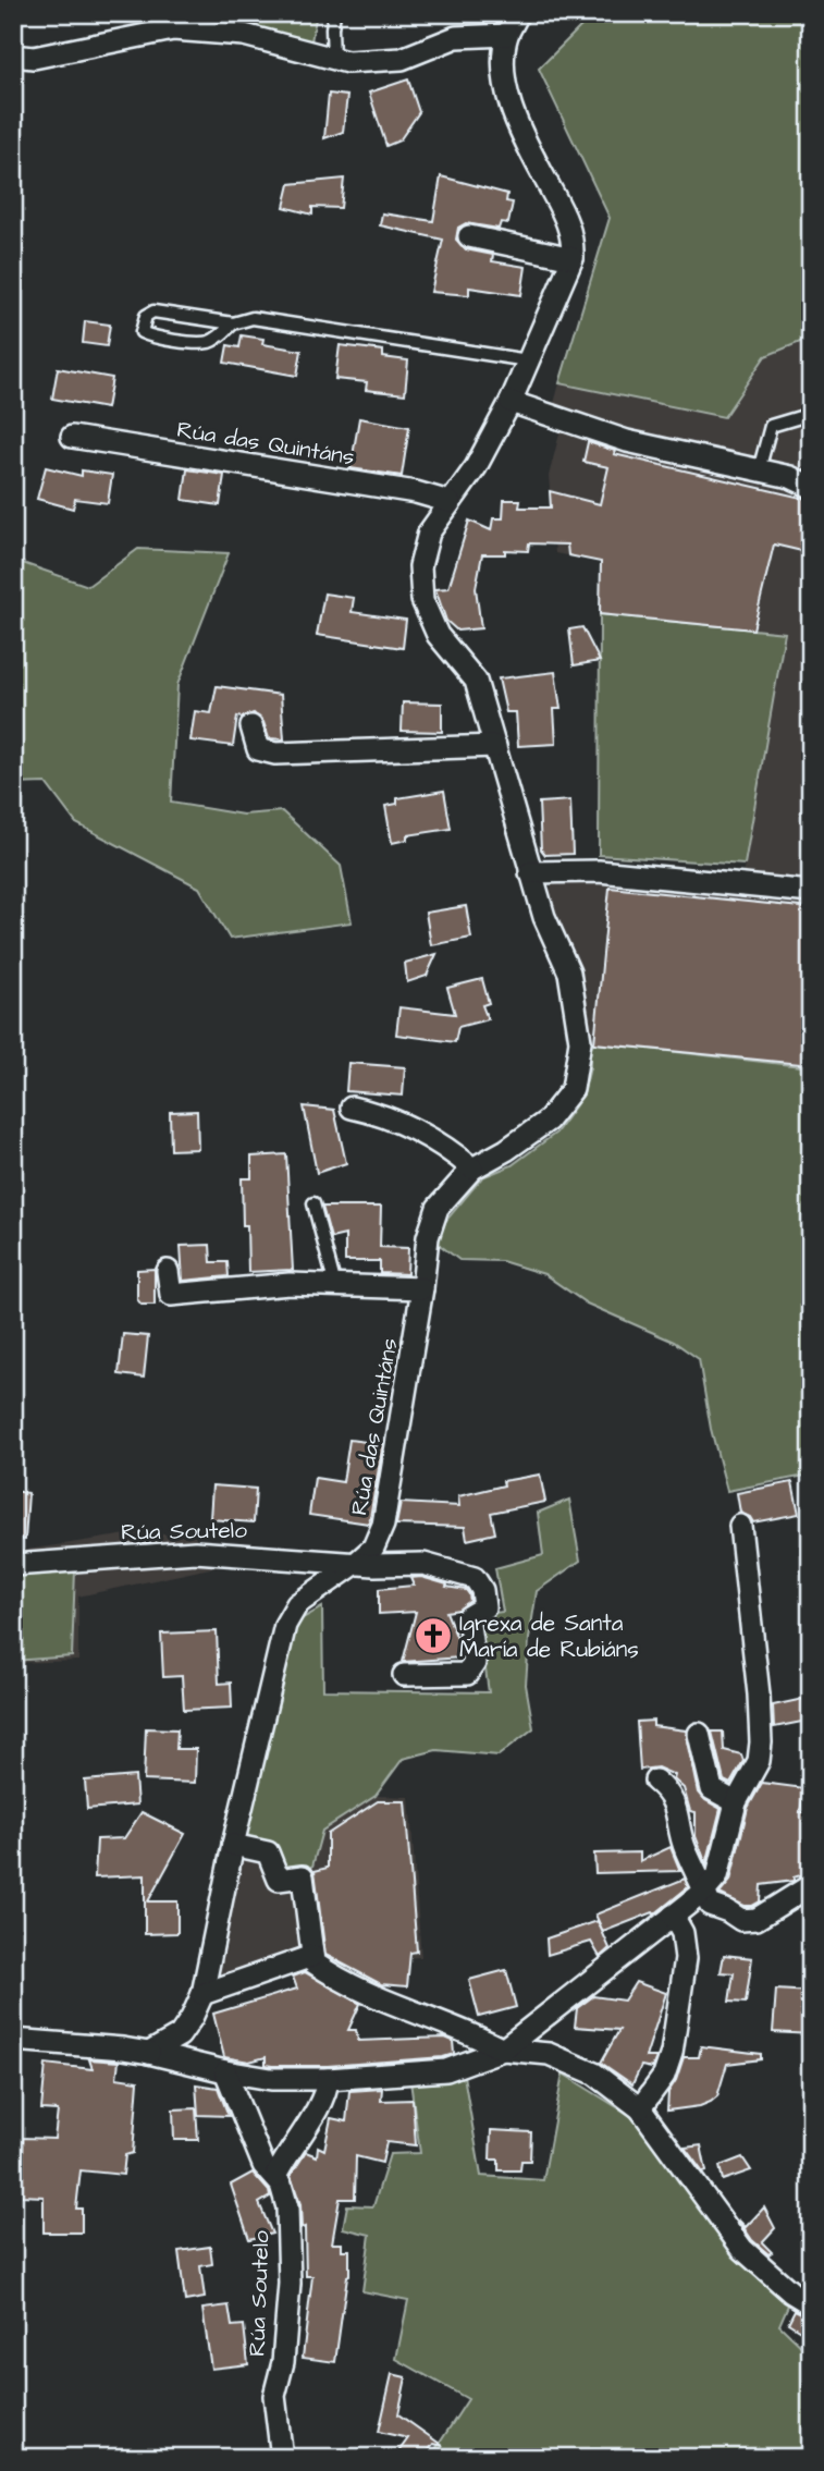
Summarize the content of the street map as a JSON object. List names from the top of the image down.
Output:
{
  "streets": {
    "street": ["Rúa das Quintáns", "Rúa Soutelo"]
  },
  "crossings": [
    ["Rúa das Quintáns", "Rúa Soutelo"]
  ],
  "places": {
    "church": ["Igrexa de Santa María de Rubiáns"]
  }
}
